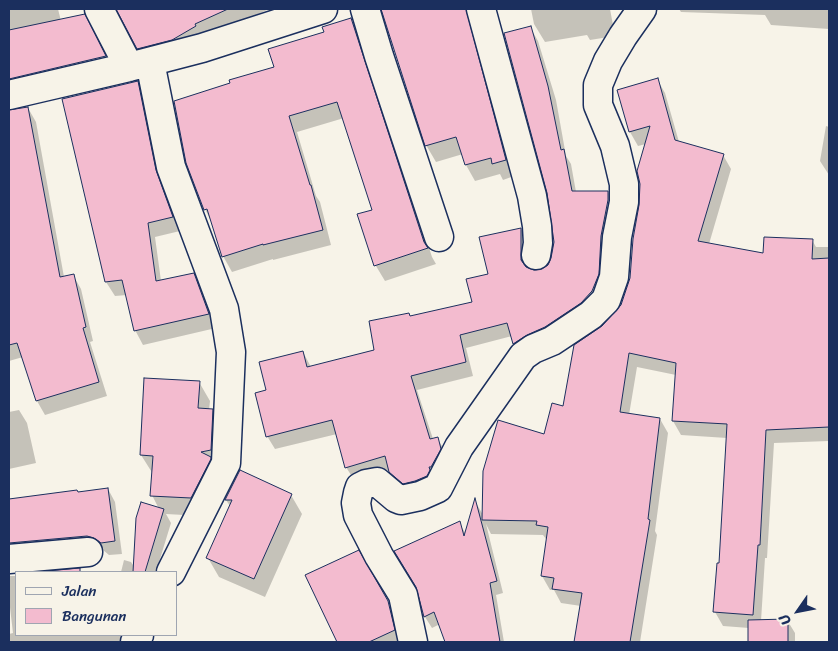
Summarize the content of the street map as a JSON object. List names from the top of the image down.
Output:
{
  "legend": ["Jalan", "Bangunan"],
  "north": "bottom left"
}
